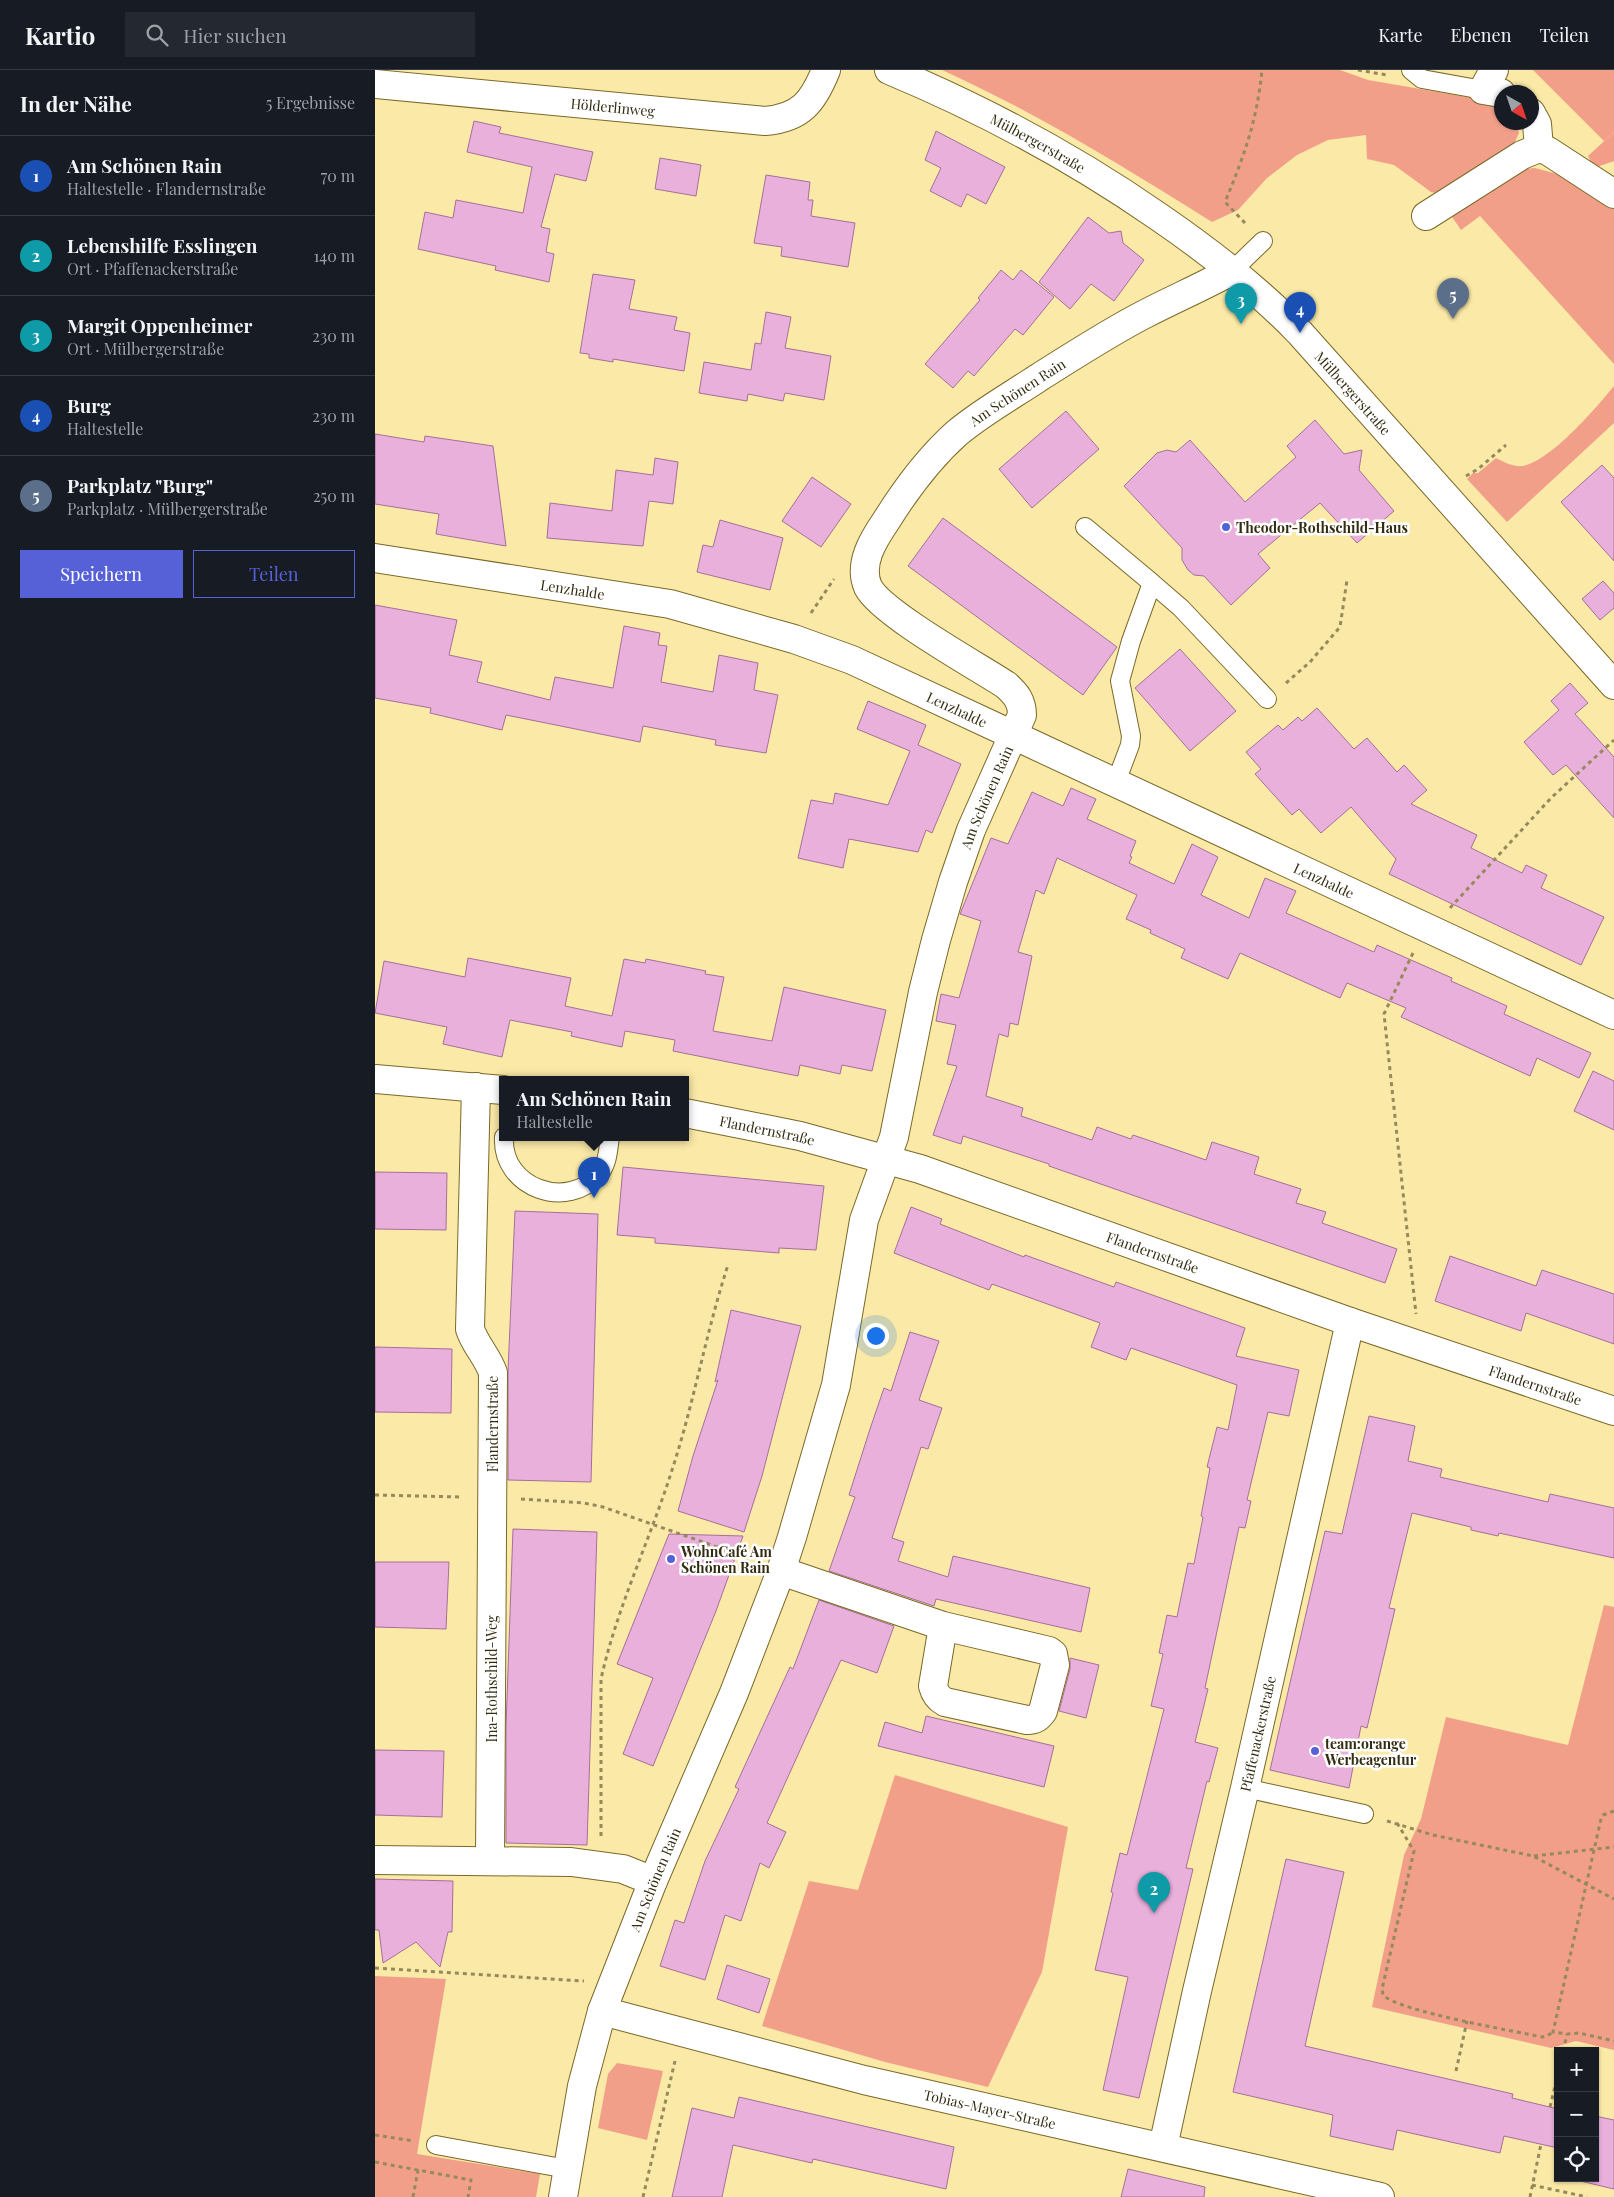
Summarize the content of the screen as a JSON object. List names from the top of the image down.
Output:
{
  "streets": {
    "street": [
      "Hölderlinweg",
      "Mülbergerstraße",
      "Am Schönen Rain",
      "Lenzhalde",
      "Flandernstraße",
      "Ina-Rothschild-Weg",
      "Pfaffenackerstraße",
      "Tobias-Mayer-Straße"
    ]
  },
  "crossings": [
    ["Mülbergerstraße", "Am Schönen Rain"],
    ["Am Schönen Rain", "Lenzhalde"],
    ["Am Schönen Rain", "Flandernstraße"],
    ["Am Schönen Rain", "Tobias-Mayer-Straße"],
    ["Flandernstraße", "Ina-Rothschild-Weg"],
    ["Flandernstraße", "Pfaffenackerstraße"],
    ["Pfaffenackerstraße", "Tobias-Mayer-Straße"]
  ],
  "places": ["Theodor-Rothschild-Haus", "WohnCafé Am Schönen Rain", "team:orange Werbeagentur"],
  "north": "bottom right",
  "page": {
    "header": "Kartio",
    "search": "Hier suchen",
    "nav": ["Karte", "Ebenen", "Teilen"],
    "heading": ["In der Nähe", "5 Ergebnisse"],
    "list": [
      {
        "mark": "1",
        "name": "Am Schönen Rain",
        "note": "Haltestelle · Flandernstraße",
        "value": "70 m"
      },
      {
        "mark": "2",
        "name": "Lebenshilfe Esslingen",
        "note": "Ort · Pfaffenackerstraße",
        "value": "140 m"
      },
      {
        "mark": "3",
        "name": "Margit Oppenheimer",
        "note": "Ort · Mülbergerstraße",
        "value": "230 m"
      },
      {
        "mark": "4",
        "name": "Burg",
        "note": "Haltestelle",
        "value": "230 m"
      },
      {
        "mark": "5",
        "name": "Parkplatz \"Burg\"",
        "note": "Parkplatz · Mülbergerstraße",
        "value": "250 m"
      }
    ],
    "pins": [
      "5",
      "3",
      "4",
      "1",
      "2"
    ],
    "buttons": ["Speichern", "Teilen"],
    "popup": ["Am Schönen Rain", "Haltestelle"],
    "map_buttons": ["+", "−"]
  }
}
